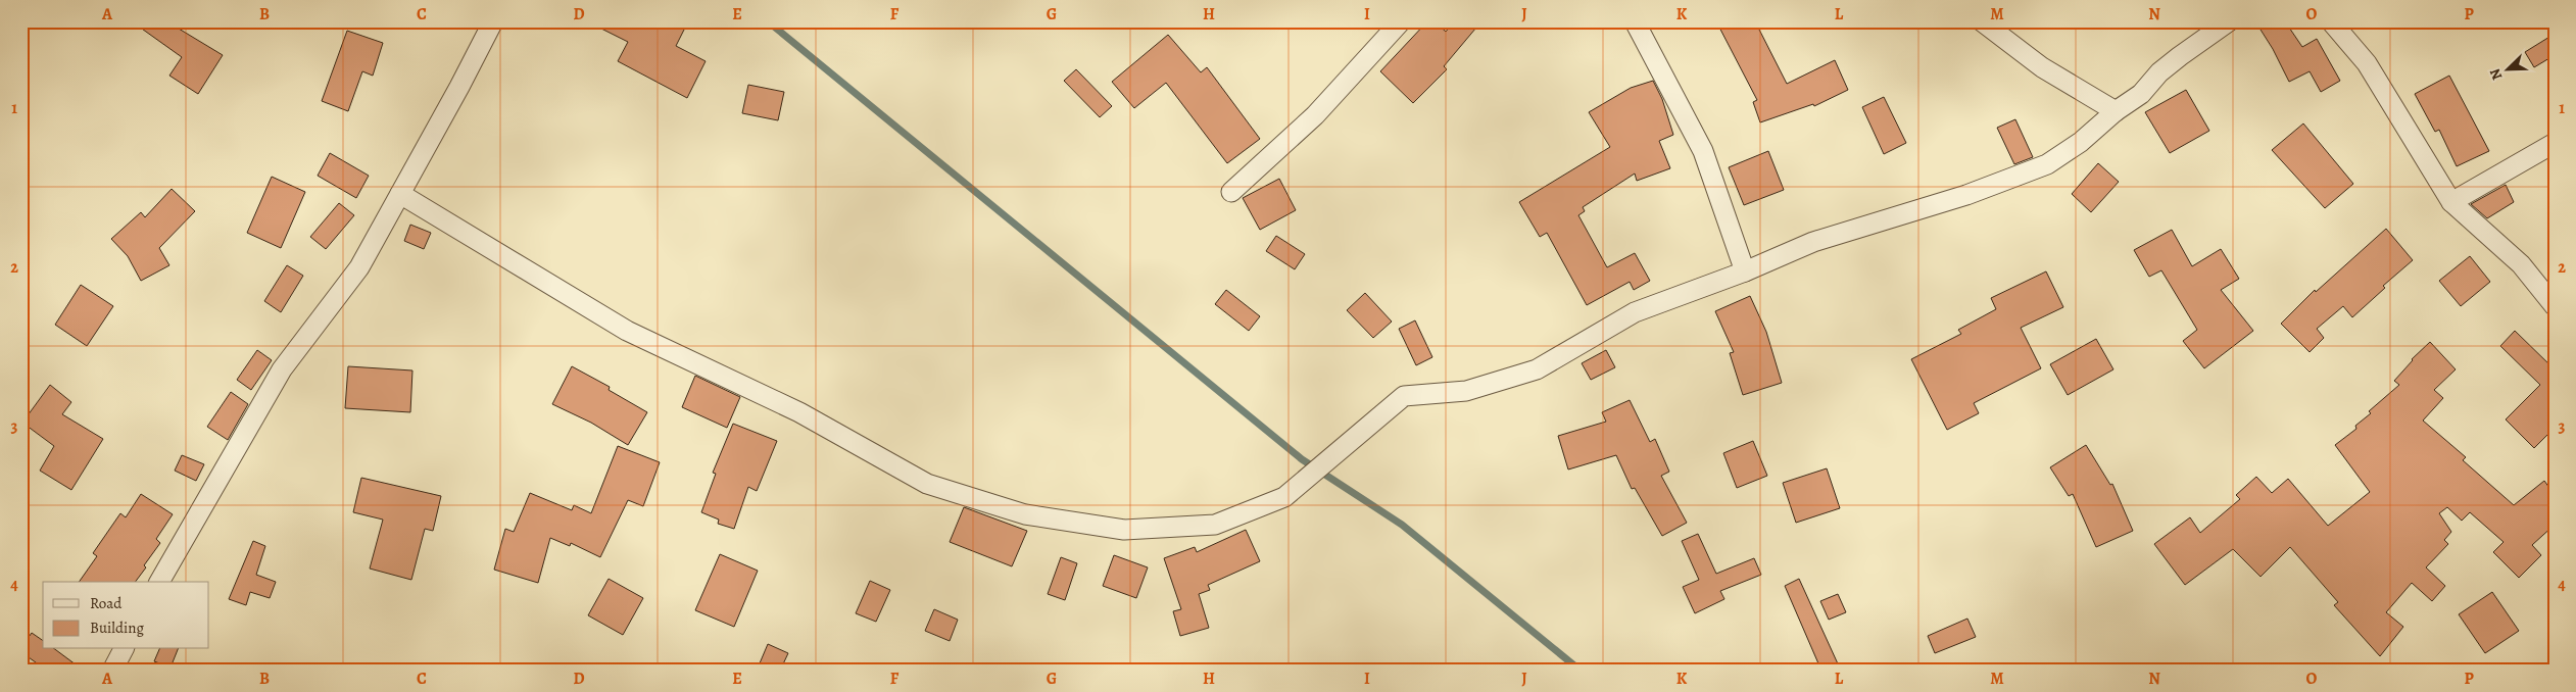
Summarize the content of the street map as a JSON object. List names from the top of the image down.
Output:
{
  "legend": ["Road", "Building"],
  "north": "bottom left",
  "grid": {
    "columns": [
      "A",
      "B",
      "C",
      "D",
      "E",
      "F",
      "G",
      "H",
      "I",
      "J",
      "K",
      "L",
      "M",
      "N",
      "O",
      "P"
    ],
    "rows": [
      "1",
      "2",
      "3",
      "4"
    ]
  }
}
